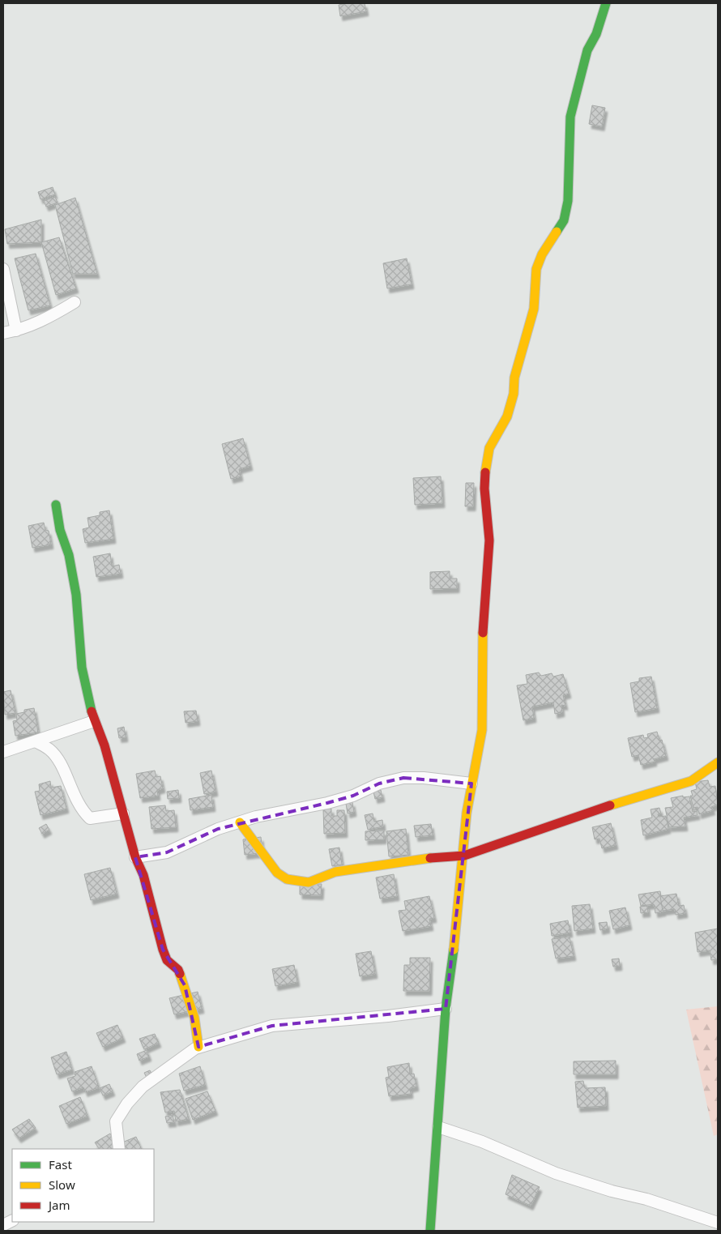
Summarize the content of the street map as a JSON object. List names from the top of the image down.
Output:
{
  "legend": ["Fast", "Slow", "Jam"]
}
